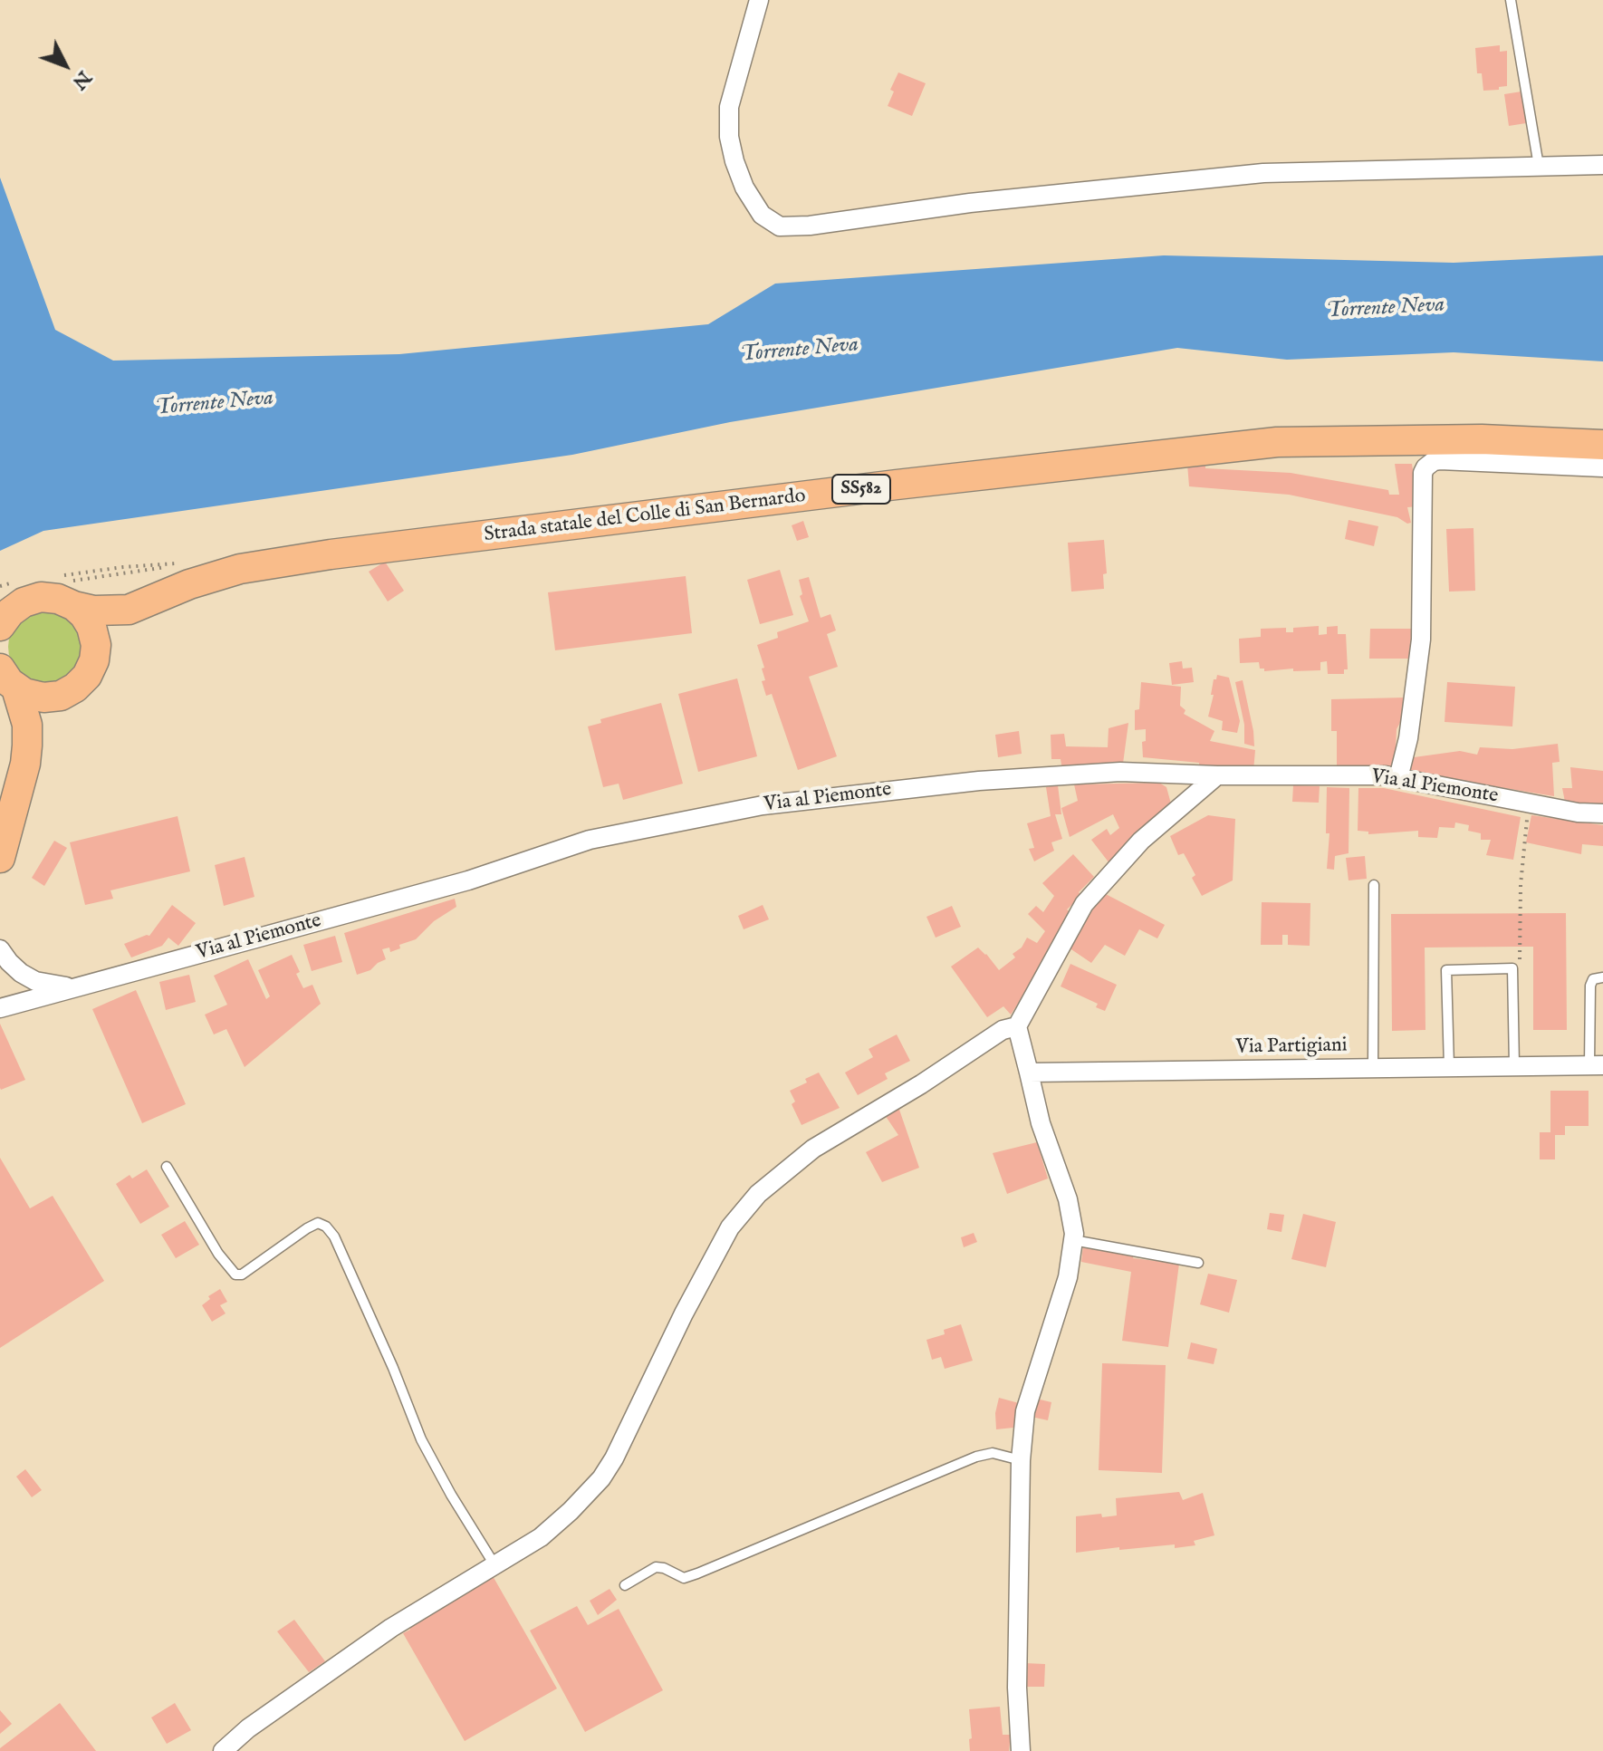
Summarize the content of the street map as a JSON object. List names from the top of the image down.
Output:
{
  "streets": {
    "main road": ["SS582", "Strada statale del Colle di San Bernardo"],
    "street": ["Via al Piemonte", "Via Partigiani"]
  },
  "water": ["Torrente Neva"],
  "north": "bottom right"
}
